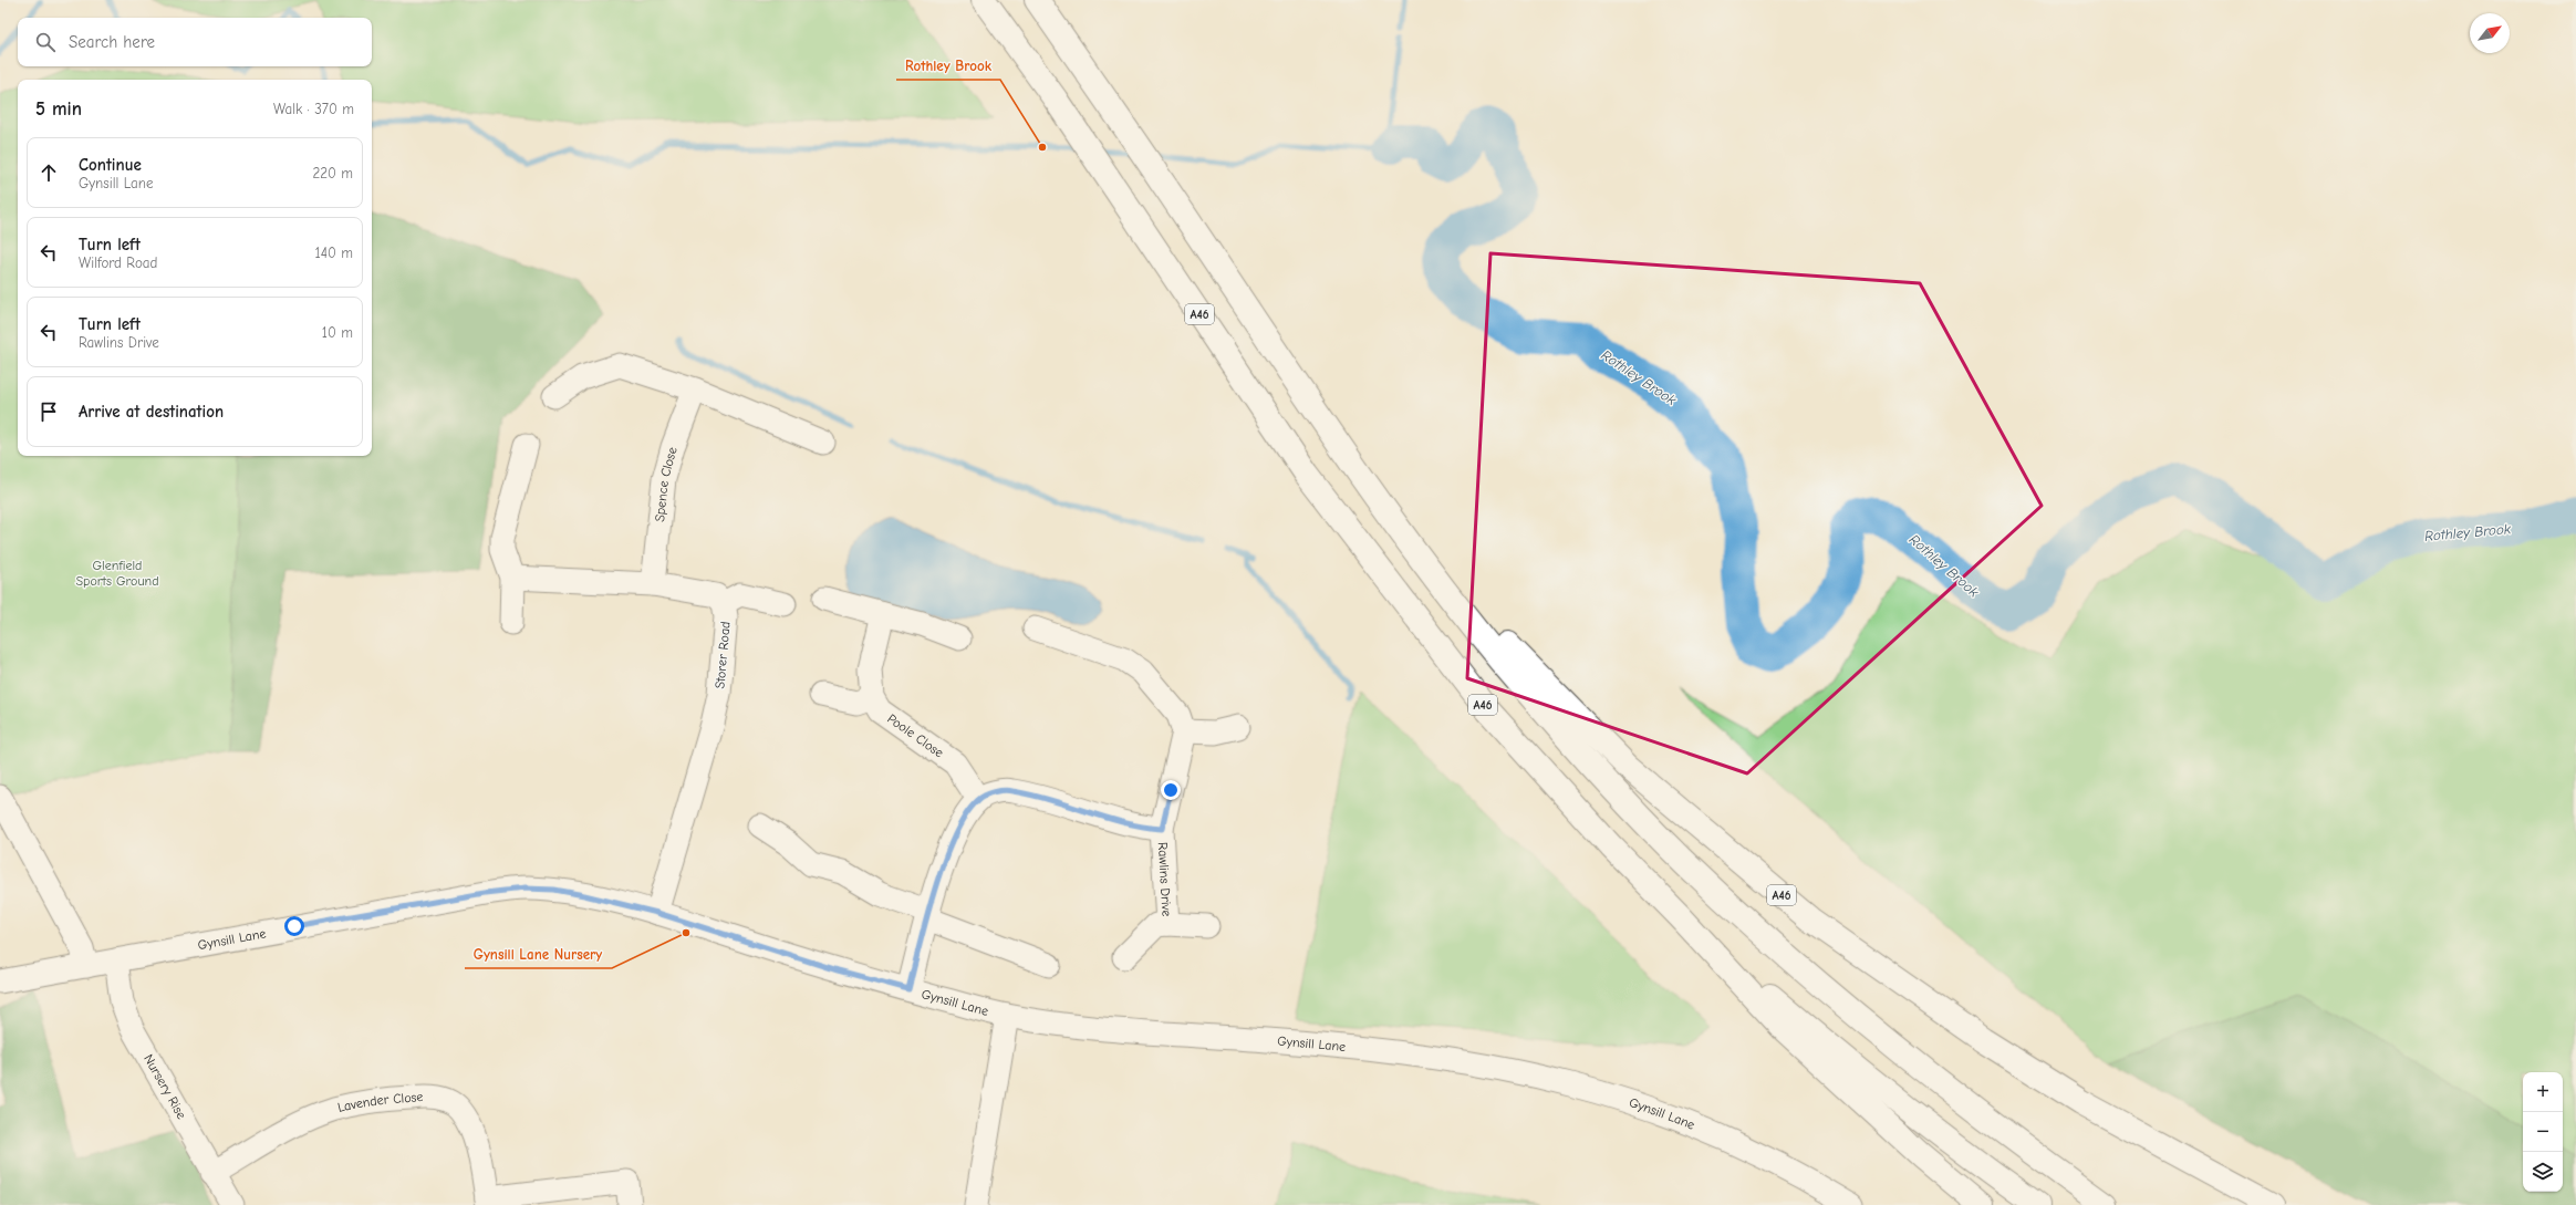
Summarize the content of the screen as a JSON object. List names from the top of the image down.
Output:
{
  "streets": {
    "highway": ["A46"],
    "street": [
      "Spence Close",
      "Storer Road",
      "Poole Close",
      "Rawlins Drive",
      "Gynsill Lane",
      "Nursery Rise",
      "Lavender Close"
    ]
  },
  "crossings": [
    ["Spence Close", "Storer Road"],
    ["Storer Road", "Gynsill Lane"],
    ["Gynsill Lane", "Nursery Rise"],
    ["Nursery Rise", "Lavender Close"]
  ],
  "water": ["Rothley Brook"],
  "parks": ["Glenfield Sports Ground"],
  "places": ["Rothley Brook", "Gynsill Lane Nursery"],
  "north": "top right",
  "page": {
    "search": "Search here",
    "heading": ["5 min", "Walk · 370 m"],
    "list": [
      ["Continue", "Gynsill Lane", "220 m"],
      ["Turn left", "Wilford Road", "140 m"],
      ["Turn left", "Rawlins Drive", "10 m"],
      "Arrive at destination"
    ],
    "map_buttons": ["+", "−"]
  }
}
